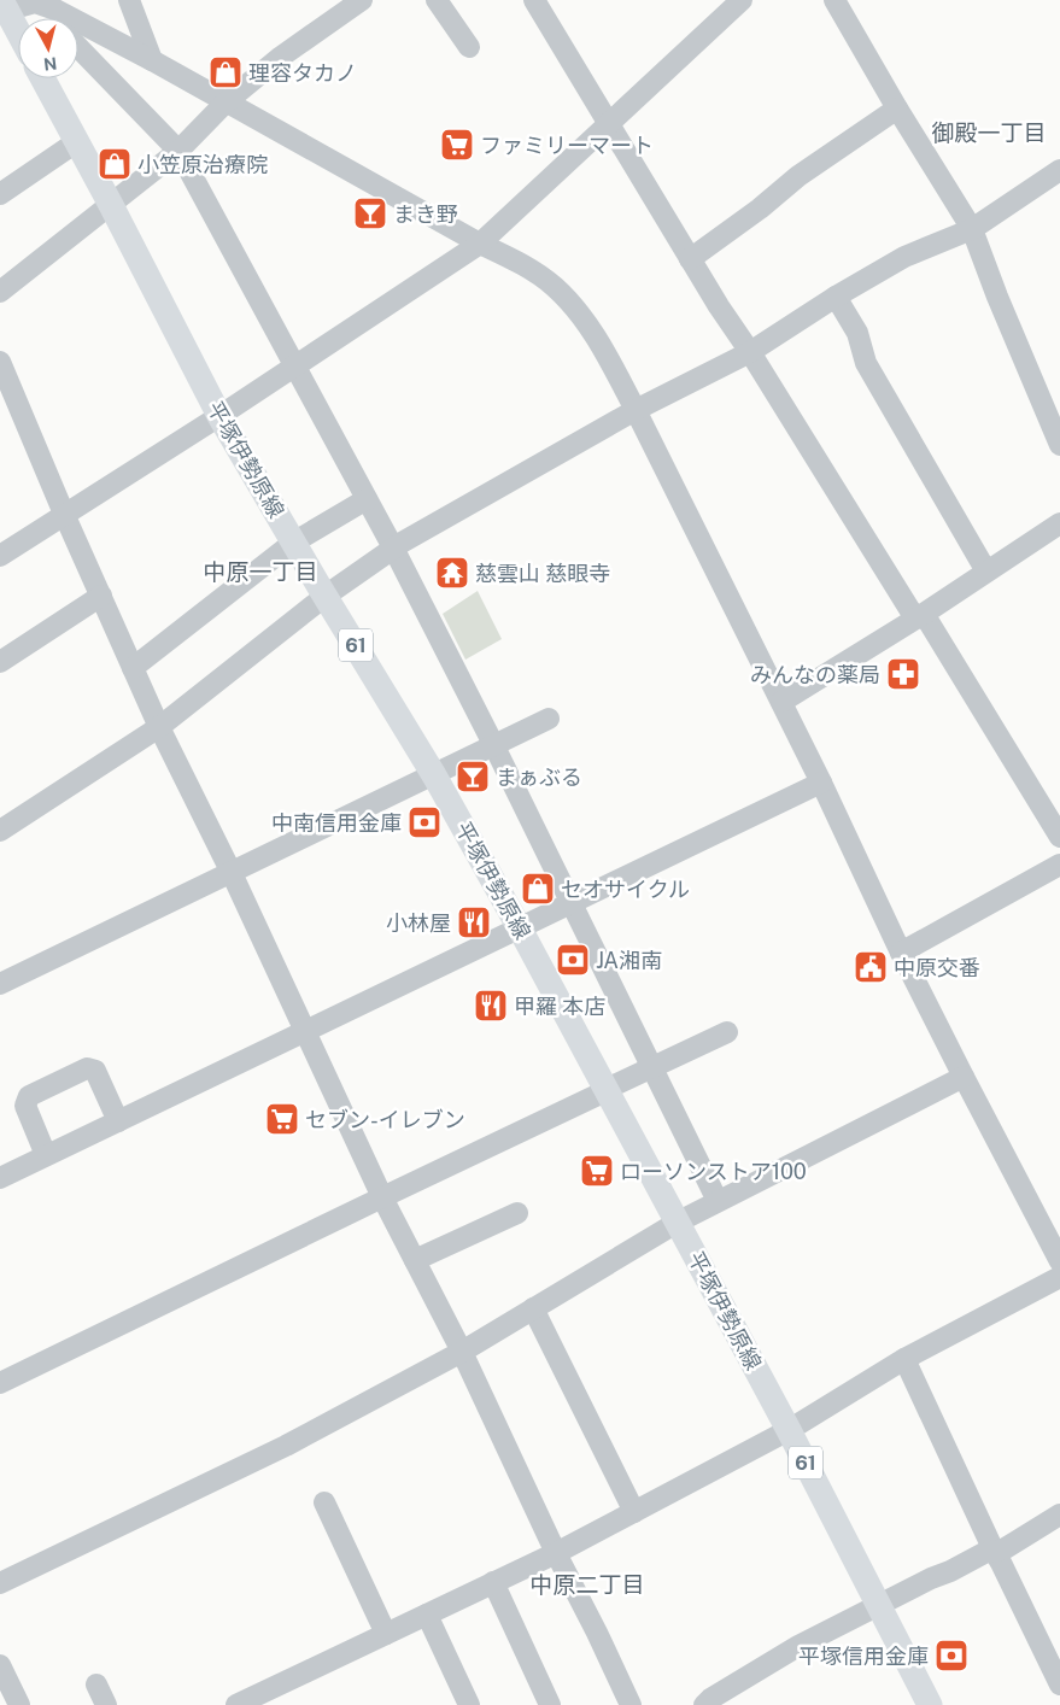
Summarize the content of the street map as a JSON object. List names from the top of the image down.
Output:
{
  "streets": {
    "main road": ["平塚伊勢原線", "61"]
  },
  "districts": ["御殿一丁目", "中原一丁目", "中原二丁目"],
  "places": {
    "shop": ["理容タカノ", "小笠原治療院", "セオサイクル"],
    "supermarket": ["ファミリーマート", "セブン-イレブン", "ローソンストア100"],
    "bar": ["まき野", "まぁぶる"],
    "temple": ["慈雲山 慈眼寺"],
    "pharmacy": ["みんなの薬局"],
    "bank": ["中南信用金庫", "JA湘南", "平塚信用金庫"],
    "restaurant": ["小林屋", "甲羅 本店"],
    "public building": ["中原交番"]
  },
  "north": "bottom"
}
